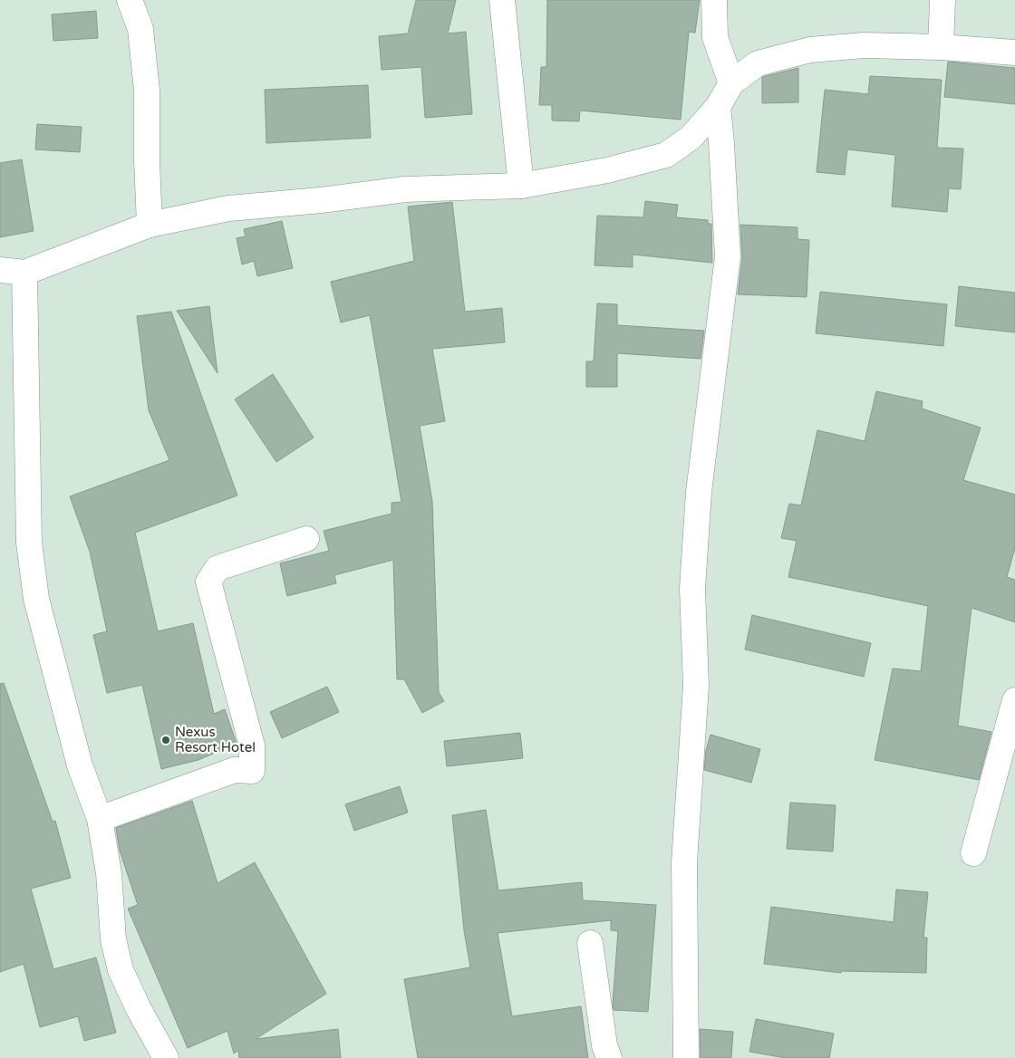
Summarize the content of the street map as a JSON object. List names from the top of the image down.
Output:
{
  "places": ["Nexus Resort Hotel"]
}
